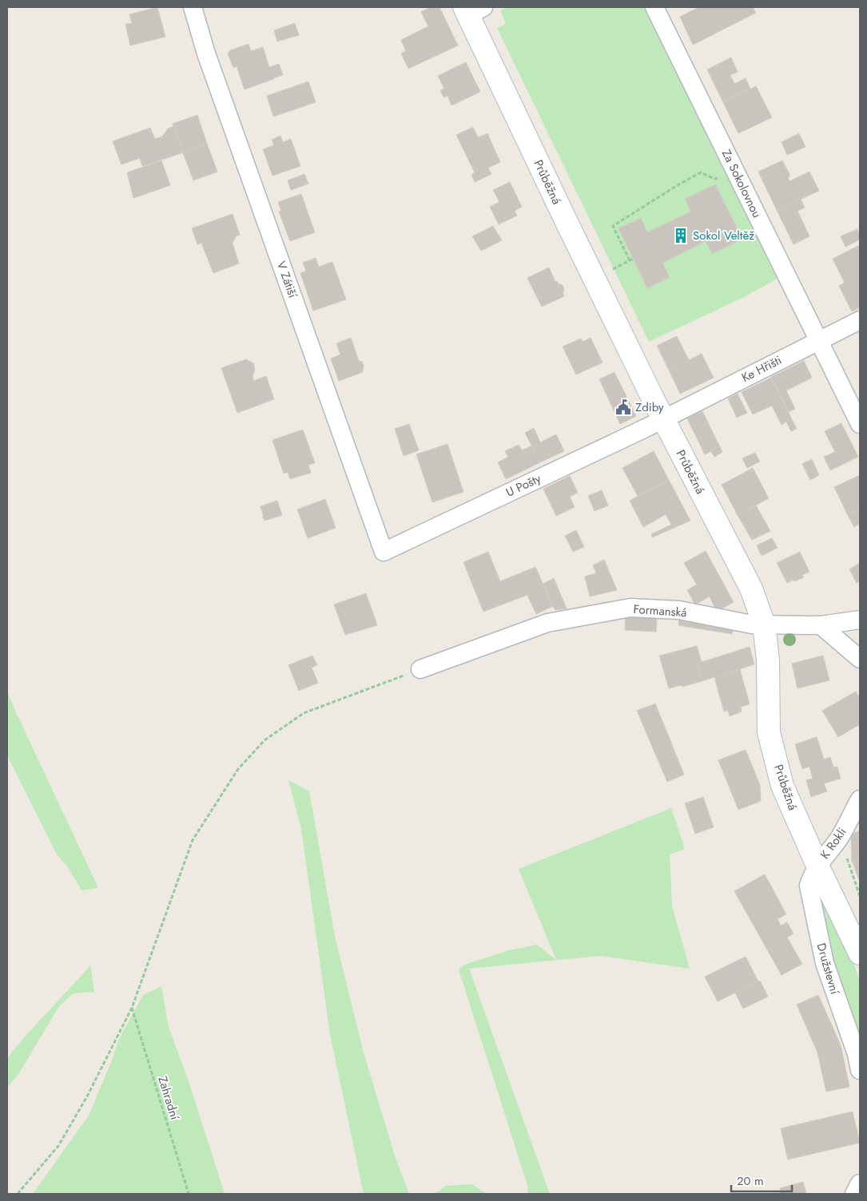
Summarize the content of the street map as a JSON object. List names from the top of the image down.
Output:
{
  "streets": {
    "street": [
      "Průběžná",
      "Za Sokolovnou",
      "V Zátiší",
      "Ke Hřišti",
      "U Pošty",
      "Formanská",
      "K Rokli",
      "Družstevní"
    ],
    "path": ["Zahradní"]
  },
  "crossings": [
    ["Průběžná", "Ke Hřišti"],
    ["Průběžná", "U Pošty"],
    ["Průběžná", "Formanská"],
    ["Průběžná", "K Rokli"],
    ["Průběžná", "Družstevní"],
    ["Za Sokolovnou", "Ke Hřišti"],
    ["V Zátiší", "U Pošty"],
    ["Ke Hřišti", "U Pošty"],
    ["K Rokli", "Družstevní"]
  ],
  "places": {
    "building": ["Sokol Veltěž"],
    "public building": ["Zdiby"]
  },
  "scale_bar": "20 m"
}
